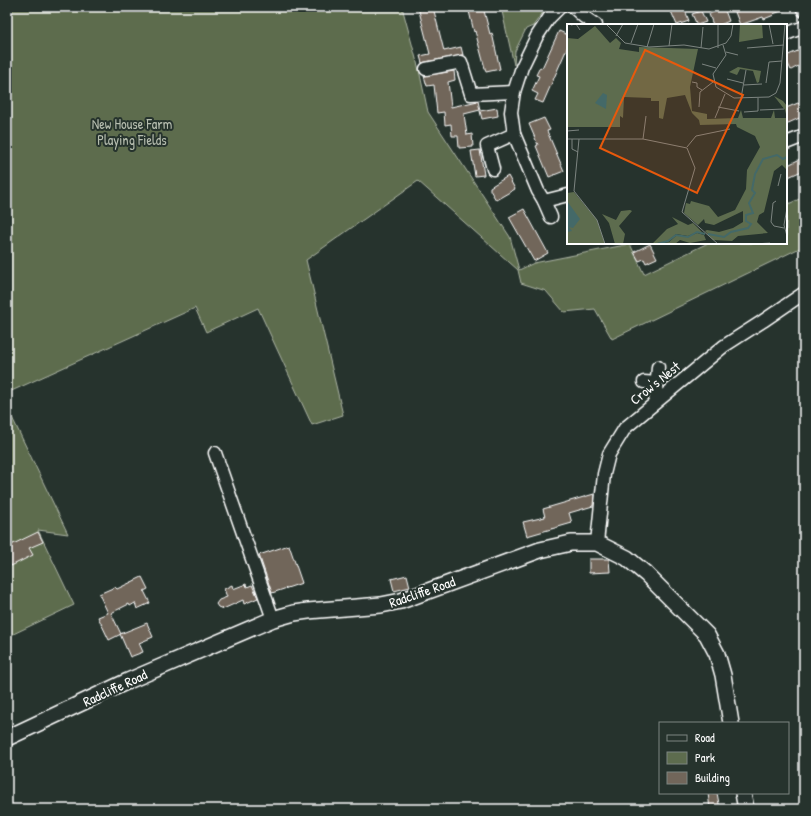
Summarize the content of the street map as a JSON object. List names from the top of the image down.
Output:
{
  "streets": {
    "main road": ["Radcliffe Road"],
    "street": ["Crow's Nest"]
  },
  "crossings": [
    ["Crow's Nest", "Radcliffe Road"]
  ],
  "parks": ["New House Farm Playing Fields"],
  "legend": ["Road", "Park", "Building"]
}
